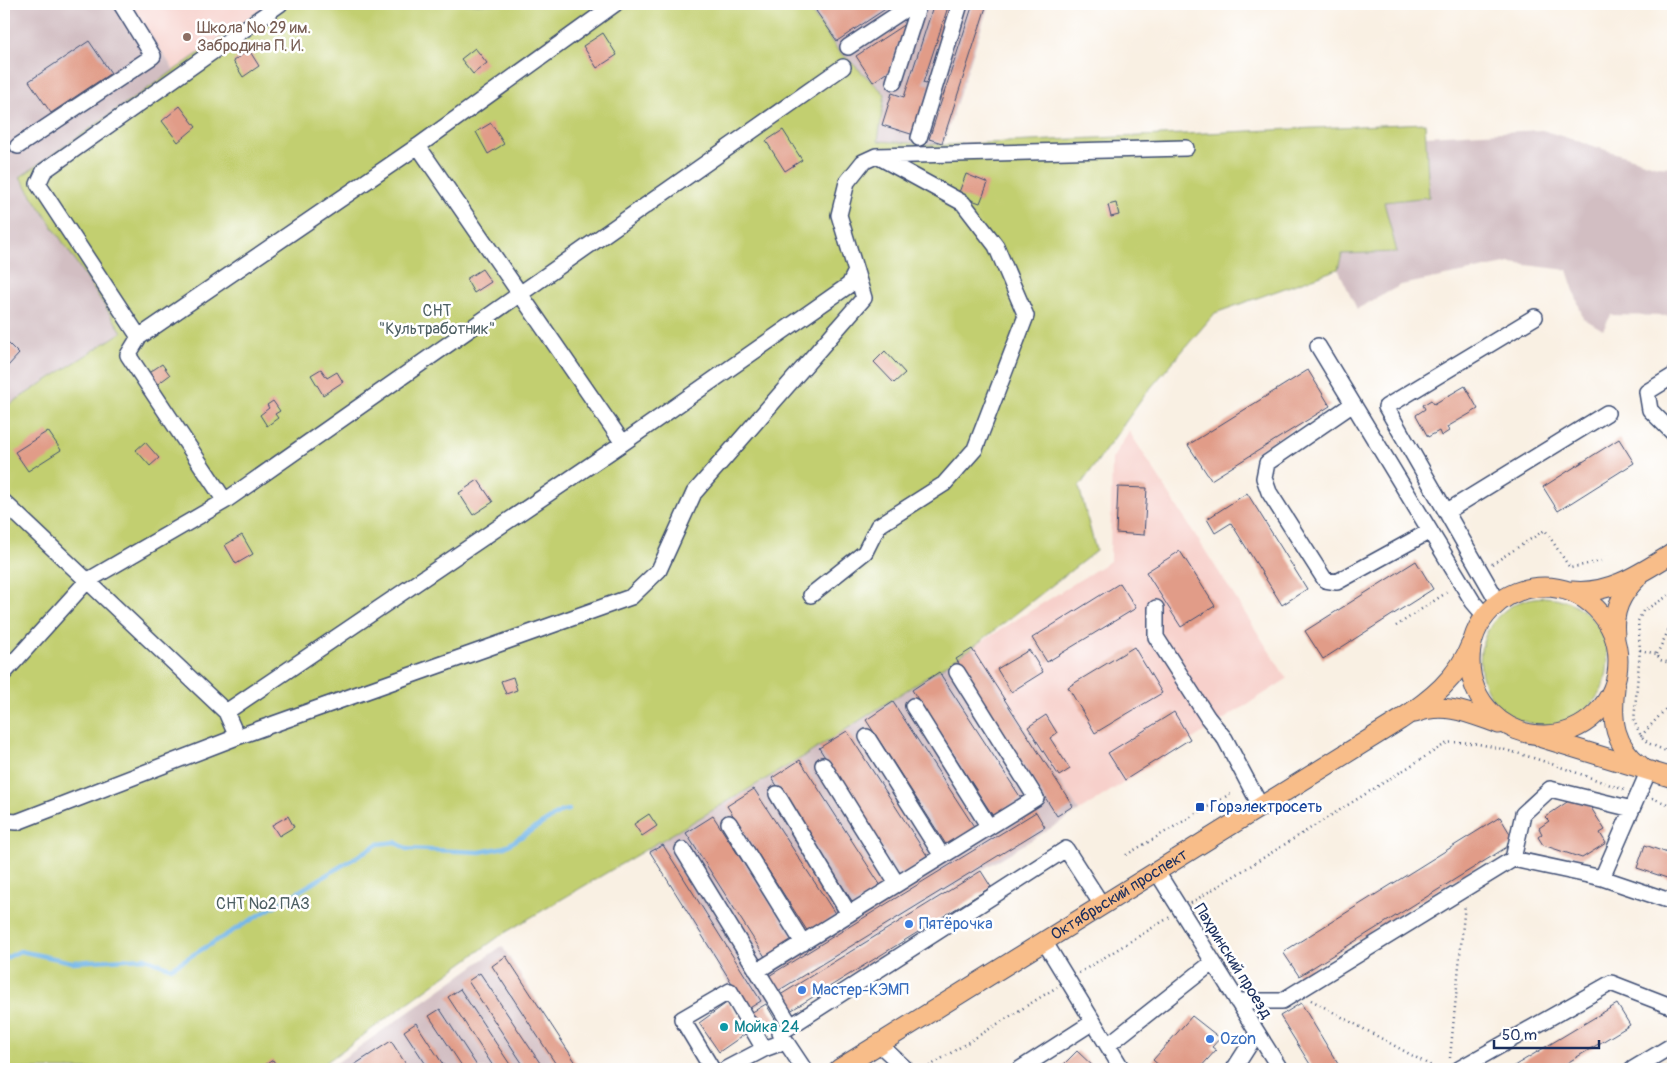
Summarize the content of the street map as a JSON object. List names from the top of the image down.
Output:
{
  "streets": {
    "main road": ["Октябрьский проспект"],
    "street": ["Пахринский проезд"]
  },
  "crossings": [
    ["Октябрьский проспект", "Пахринский проезд"]
  ],
  "parks": ["СНТ \"Культработник\"", "СНТ №2 ПАЗ"],
  "places": {
    "other": [
      "Школа № 29 им. Забродина П. И.",
      "Пятёрочка",
      "Мастер-КЭМП",
      "Мойка 24",
      "Ozon"
    ],
    "transit": ["Горэлектросеть"]
  },
  "scale_bar": "50 m"
}
